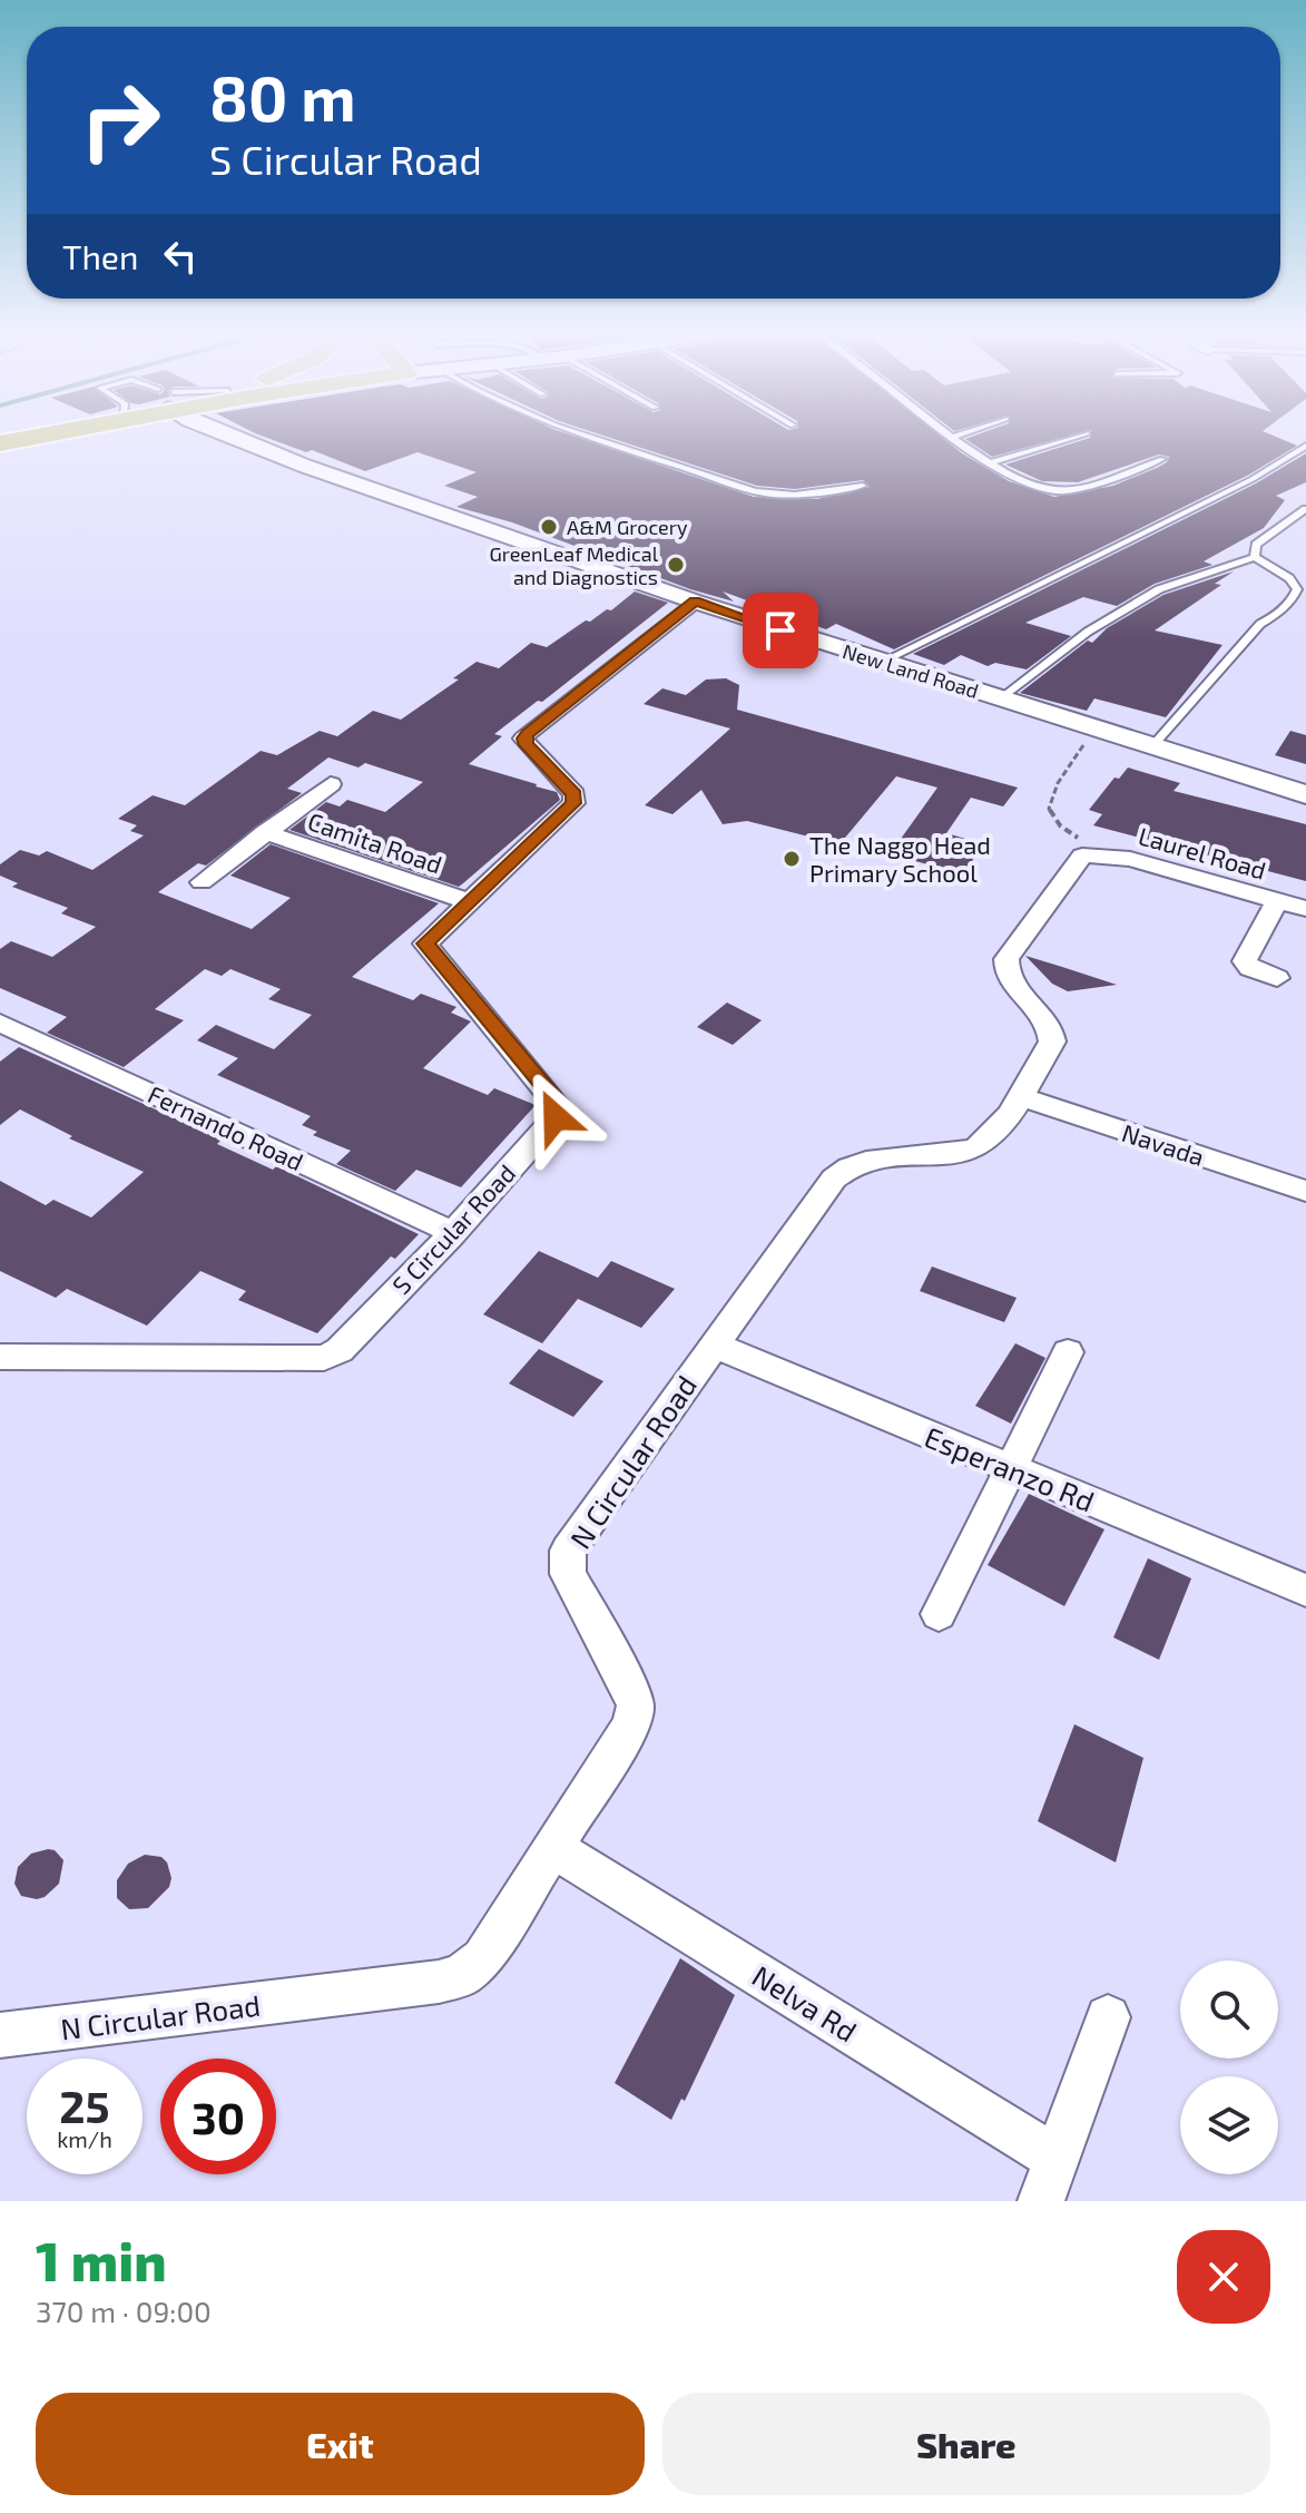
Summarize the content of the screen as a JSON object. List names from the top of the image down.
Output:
{
  "streets": {
    "street": [
      "New Land Road",
      "Camita Road",
      "Laurel Road",
      "Fernando Road",
      "Navada",
      "S Circular Road",
      "N Circular Road",
      "Esperanzo Rd",
      "Nelva Rd"
    ]
  },
  "crossings": [
    ["New Land Road", "S Circular Road"],
    ["Camita Road", "S Circular Road"],
    ["Laurel Road", "N Circular Road"],
    ["Fernando Road", "S Circular Road"],
    ["Navada", "N Circular Road"],
    ["N Circular Road", "Esperanzo Rd"],
    ["N Circular Road", "Nelva Rd"]
  ],
  "places": ["A&M Grocery", "GreenLeaf Medical and Diagnostics", "The Naggo Head Primary School"],
  "page": {
    "turn": ["80 m", "S Circular Road"],
    "then": "Then",
    "speed": "25 km/h",
    "limit": "30",
    "heading": ["1 min", "370 m · 09:00"],
    "buttons": ["Exit", "Share"]
  }
}
